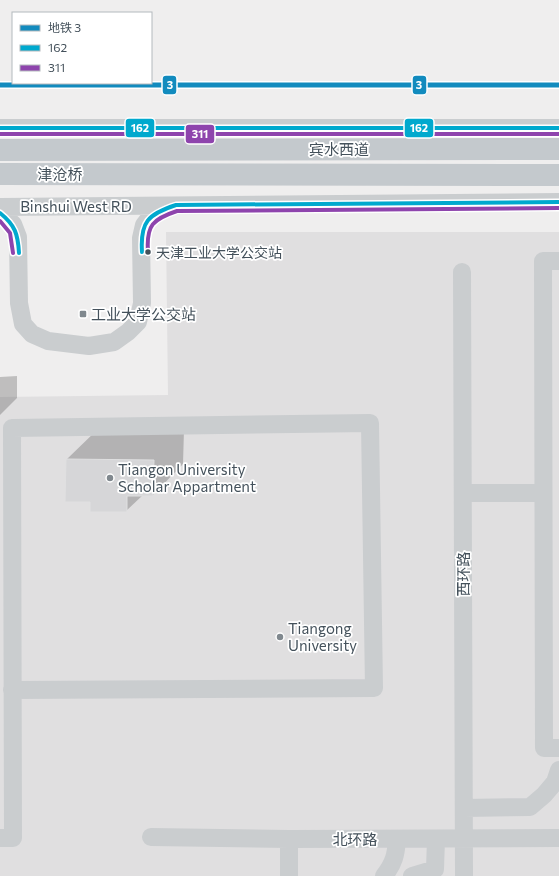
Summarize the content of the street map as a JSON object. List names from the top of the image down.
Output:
{
  "streets": {
    "main road": ["宾水西道", "津沧桥"],
    "street": ["Binshui West RD", "西环路", "北环路"]
  },
  "crossings": [
    ["宾水西道", "津沧桥"],
    ["西环路", "北环路"]
  ],
  "places": {
    "other": ["天津工业大学公交站", "Tiangon University Scholar Appartment", "Tiangong University"],
    "transit": ["工业大学公交站"]
  },
  "lines": ["metro line 3", "transit line 162", "transit line 311"],
  "legend": ["地铁 3", "162", "311"]
}
